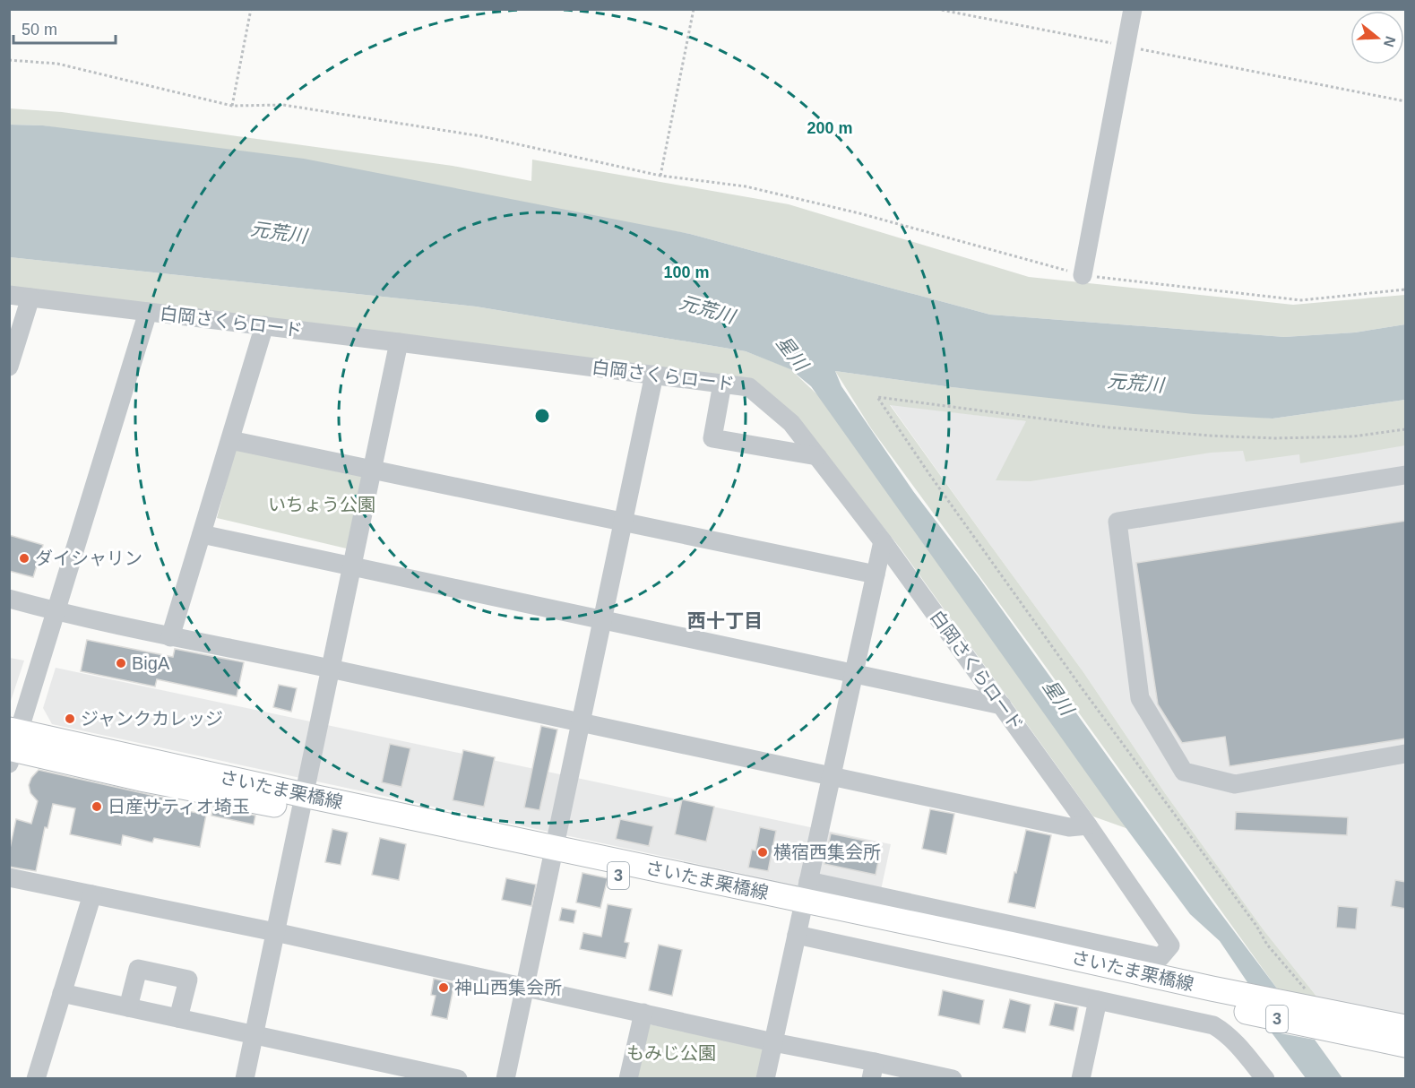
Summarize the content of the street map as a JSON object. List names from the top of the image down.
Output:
{
  "streets": {
    "main road": ["さいたま栗橋線", "3"],
    "street": ["白岡さくらロード"]
  },
  "crossings": [
    ["白岡さくらロード", "さいたま栗橋線"]
  ],
  "districts": ["西十丁目"],
  "water": ["元荒川", "星川"],
  "parks": ["いちょう公園", "もみじ公園"],
  "places": [
    "ダイシャリン",
    "BigA",
    "ジャンクカレッジ",
    "日産サティオ埼玉",
    "横宿西集会所",
    "神山西集会所"
  ],
  "scale_bar": "50 m",
  "north": "right",
  "rings": ["200 m", "100 m"]
}
